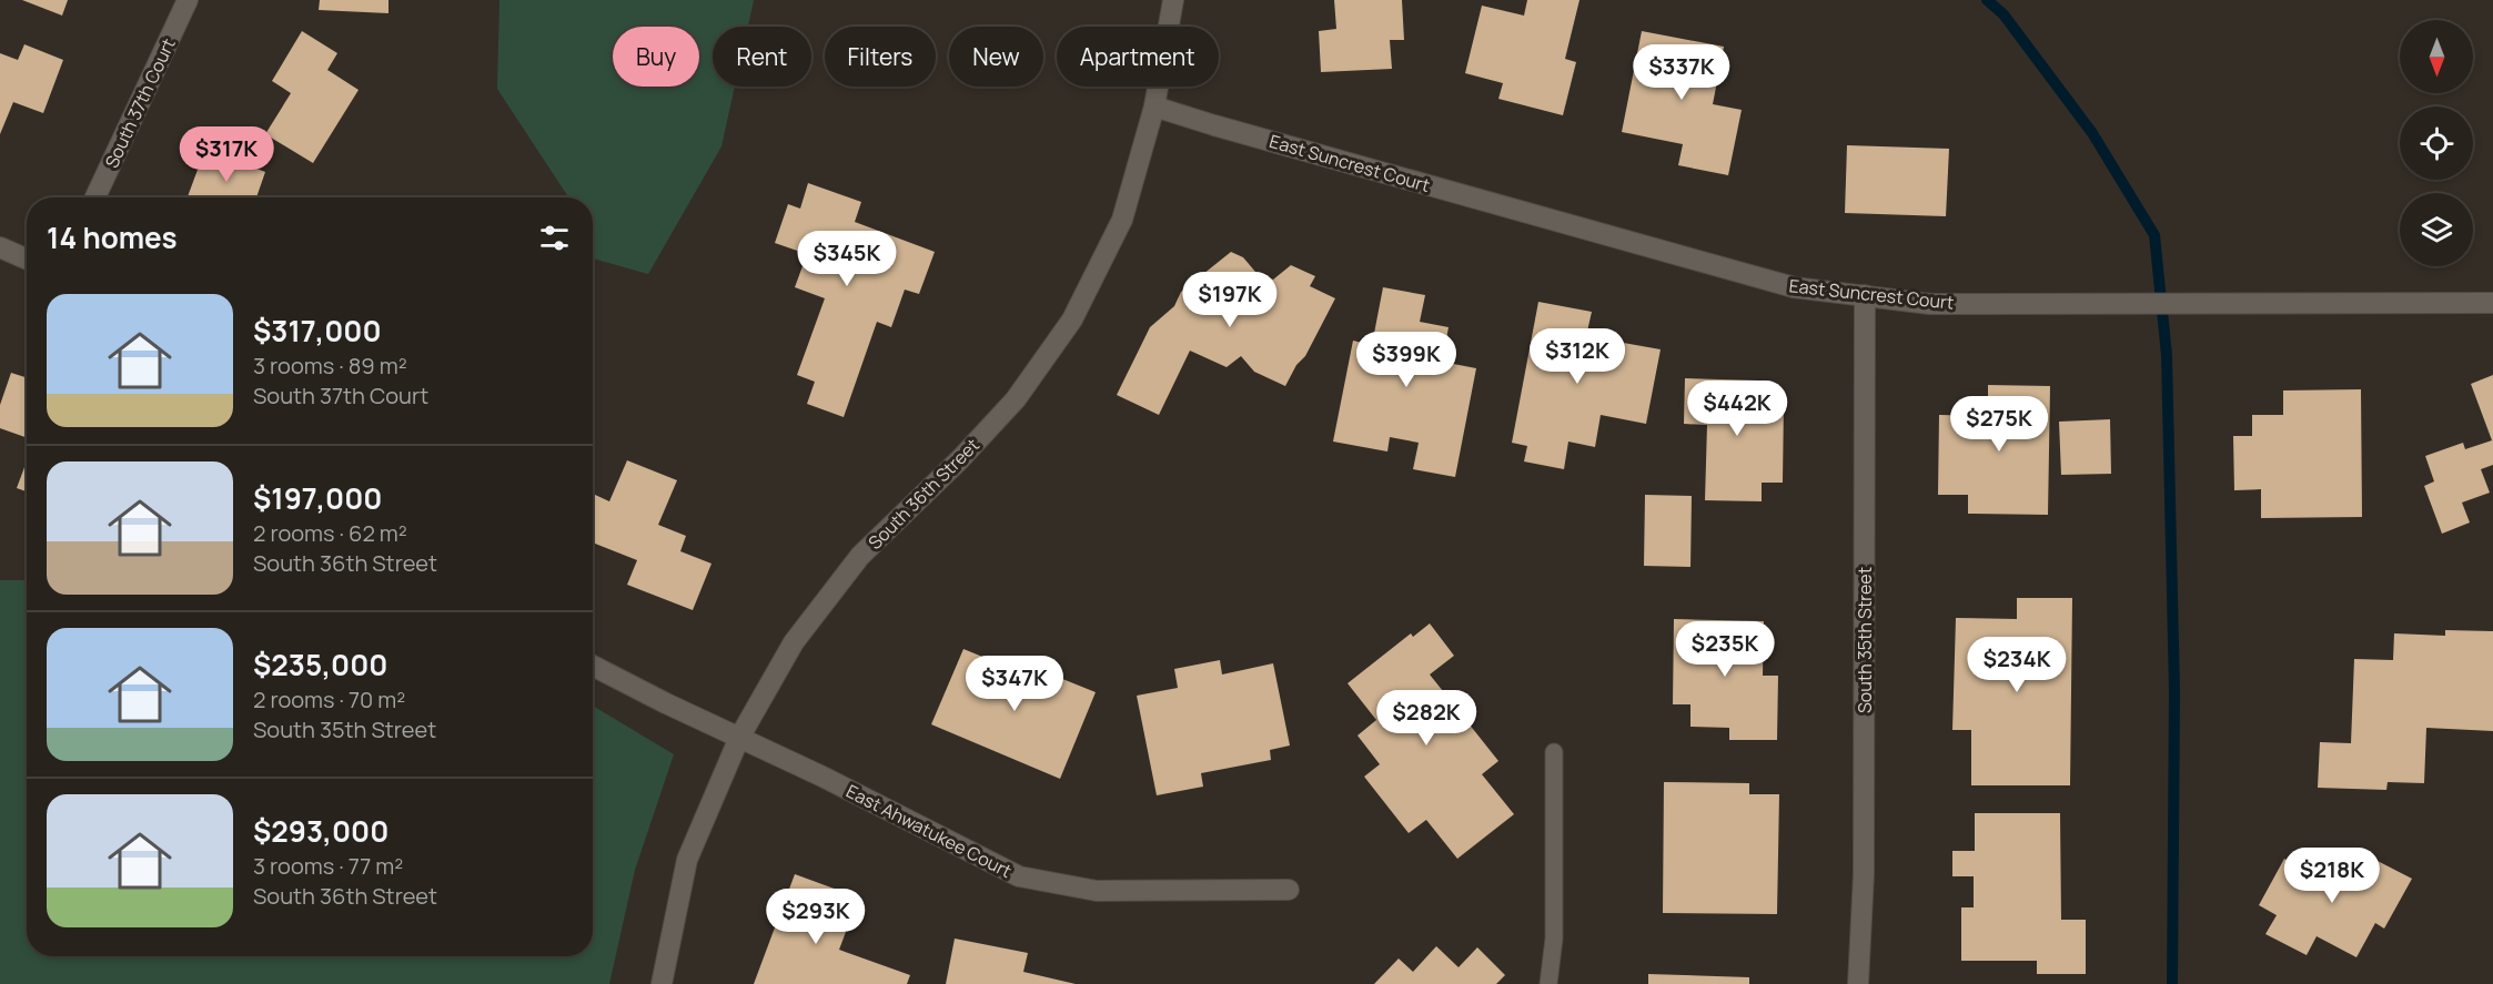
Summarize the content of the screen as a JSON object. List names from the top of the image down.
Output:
{
  "streets": {
    "street": [
      "South 37th Court",
      "East Suncrest Court",
      "South 36th Street",
      "South 35th Street",
      "East Ahwatukee Court"
    ]
  },
  "crossings": [
    ["East Suncrest Court", "South 36th Street"],
    ["East Suncrest Court", "South 35th Street"],
    ["South 36th Street", "East Ahwatukee Court"]
  ],
  "north": "bottom",
  "page": {
    "chip": [
      "Buy",
      "Rent",
      "Filters",
      "New",
      "Apartment"
    ],
    "price": [
      "$337K",
      "$317K",
      "$345K",
      "$197K",
      "$312K",
      "$399K",
      "$442K",
      "$275K",
      "$235K",
      "$234K",
      "$347K",
      "$282K",
      "$218K",
      "$293K"
    ],
    "heading": "14 homes",
    "list": [
      {
        "name": "$317,000",
        "note": "3 rooms · 89 m² · South 37th Court"
      },
      {
        "name": "$197,000",
        "note": "2 rooms · 62 m² · South 36th Street"
      },
      {
        "name": "$235,000",
        "note": "2 rooms · 70 m² · South 35th Street"
      },
      {
        "name": "$293,000",
        "note": "3 rooms · 77 m² · South 36th Street"
      }
    ]
  }
}
